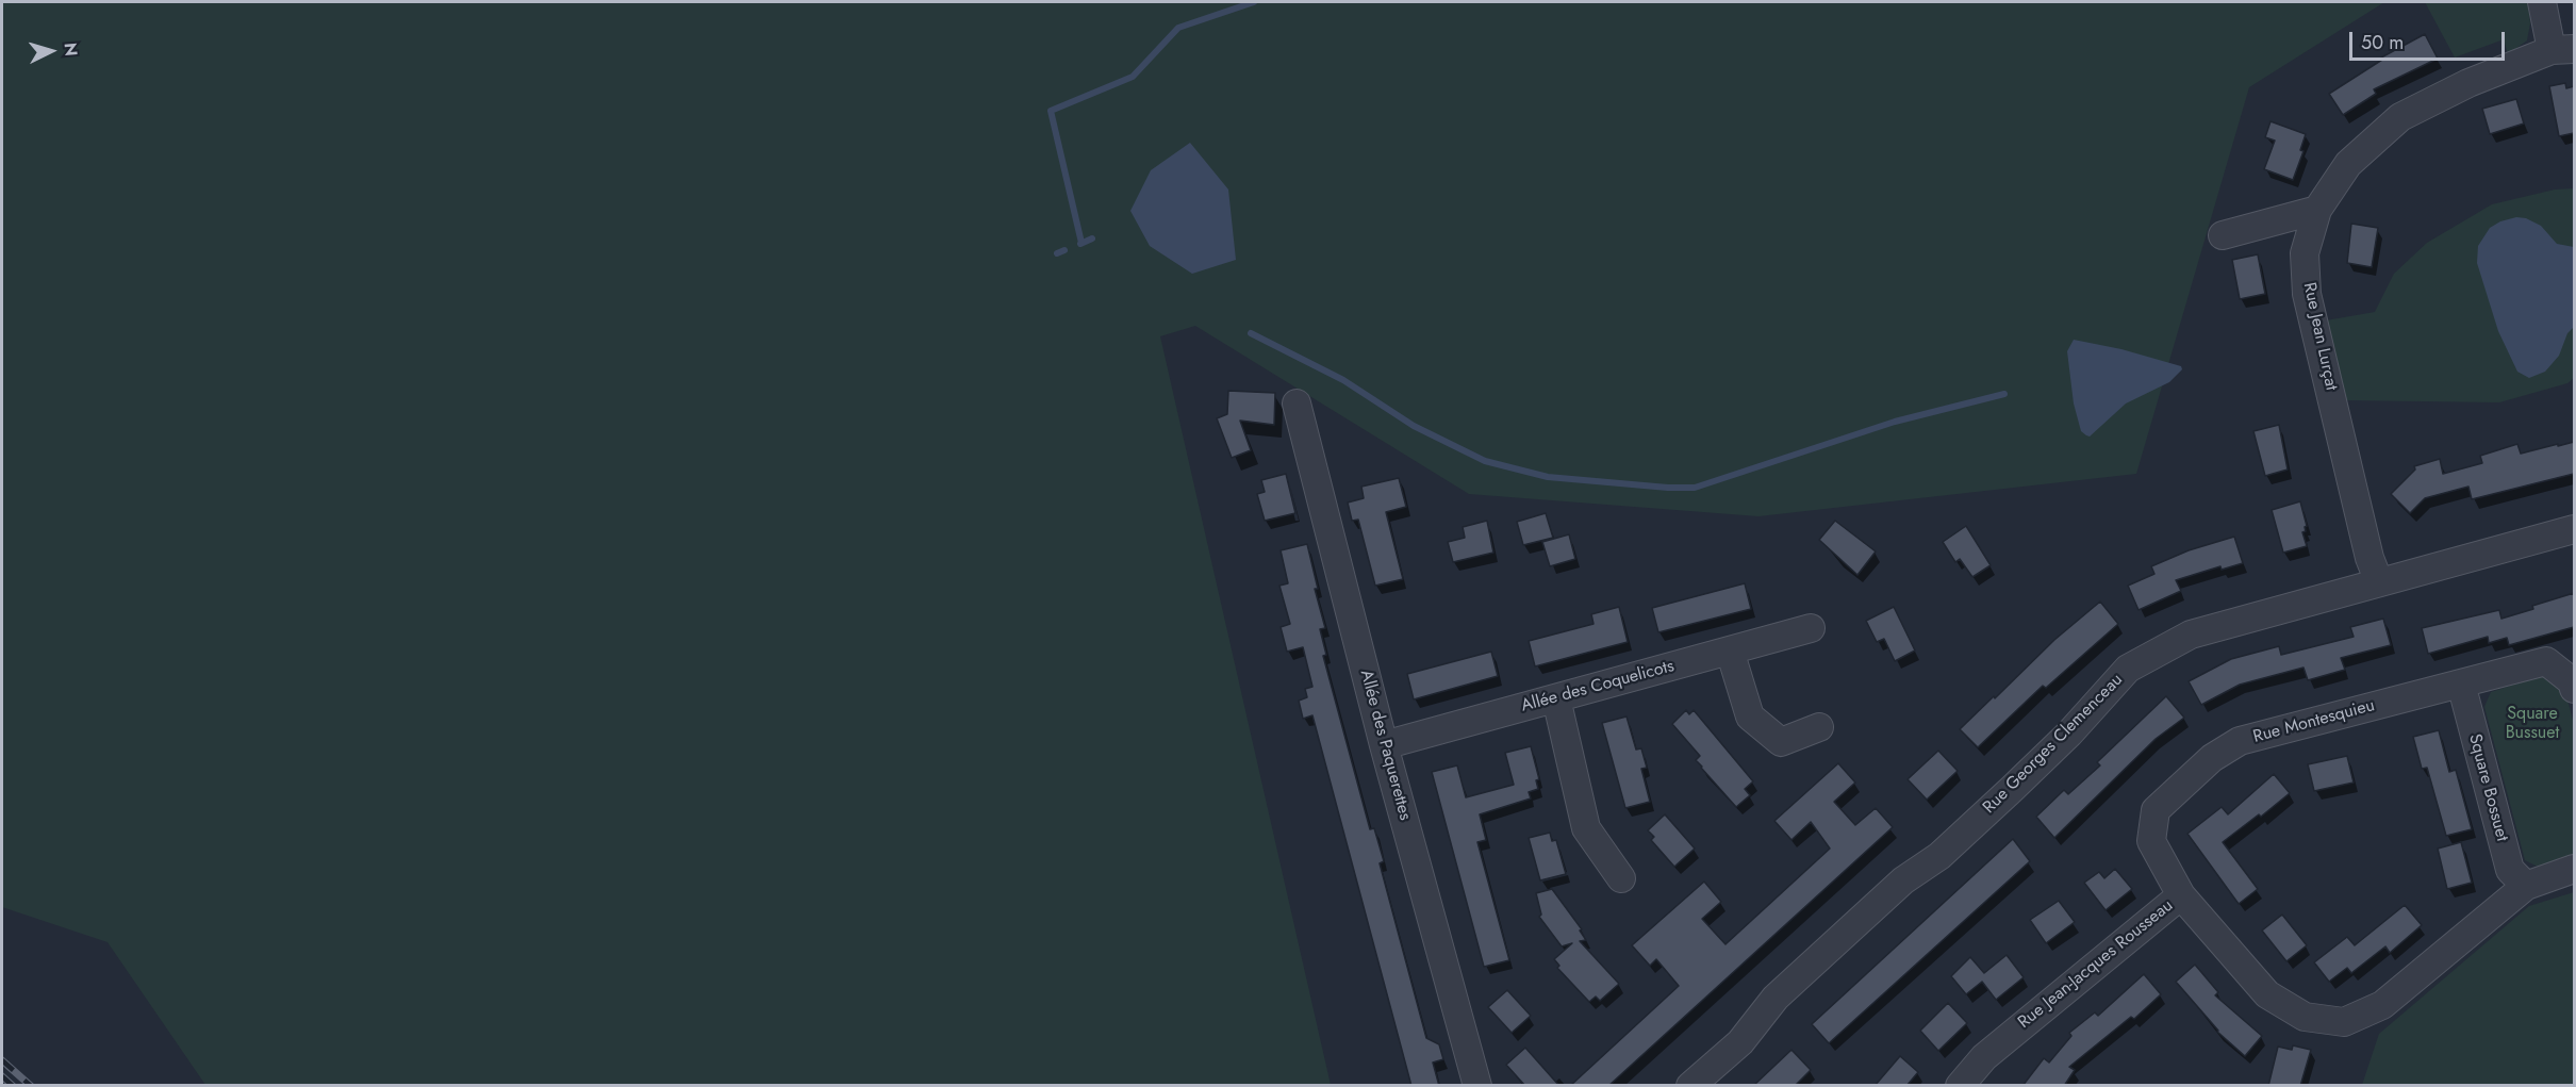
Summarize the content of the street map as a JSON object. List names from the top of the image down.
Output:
{
  "streets": {
    "street": [
      "Rue Jean Lurçat",
      "Allée des Coquelicots",
      "Rue Montesquieu",
      "Rue Georges Clemenceau",
      "Allée des Paquerettes",
      "Square Bossuet",
      "Rue Jean-Jacques Rousseau"
    ]
  },
  "crossings": [
    ["Rue Jean Lurçat", "Rue Georges Clemenceau"],
    ["Allée des Coquelicots", "Allée des Paquerettes"],
    ["Rue Montesquieu", "Square Bossuet"],
    ["Rue Montesquieu", "Rue Jean-Jacques Rousseau"],
    ["Square Bossuet", "Rue Jean-Jacques Rousseau"]
  ],
  "parks": ["Square Bussuet"],
  "scale_bar": "50 m",
  "north": "right"
}
